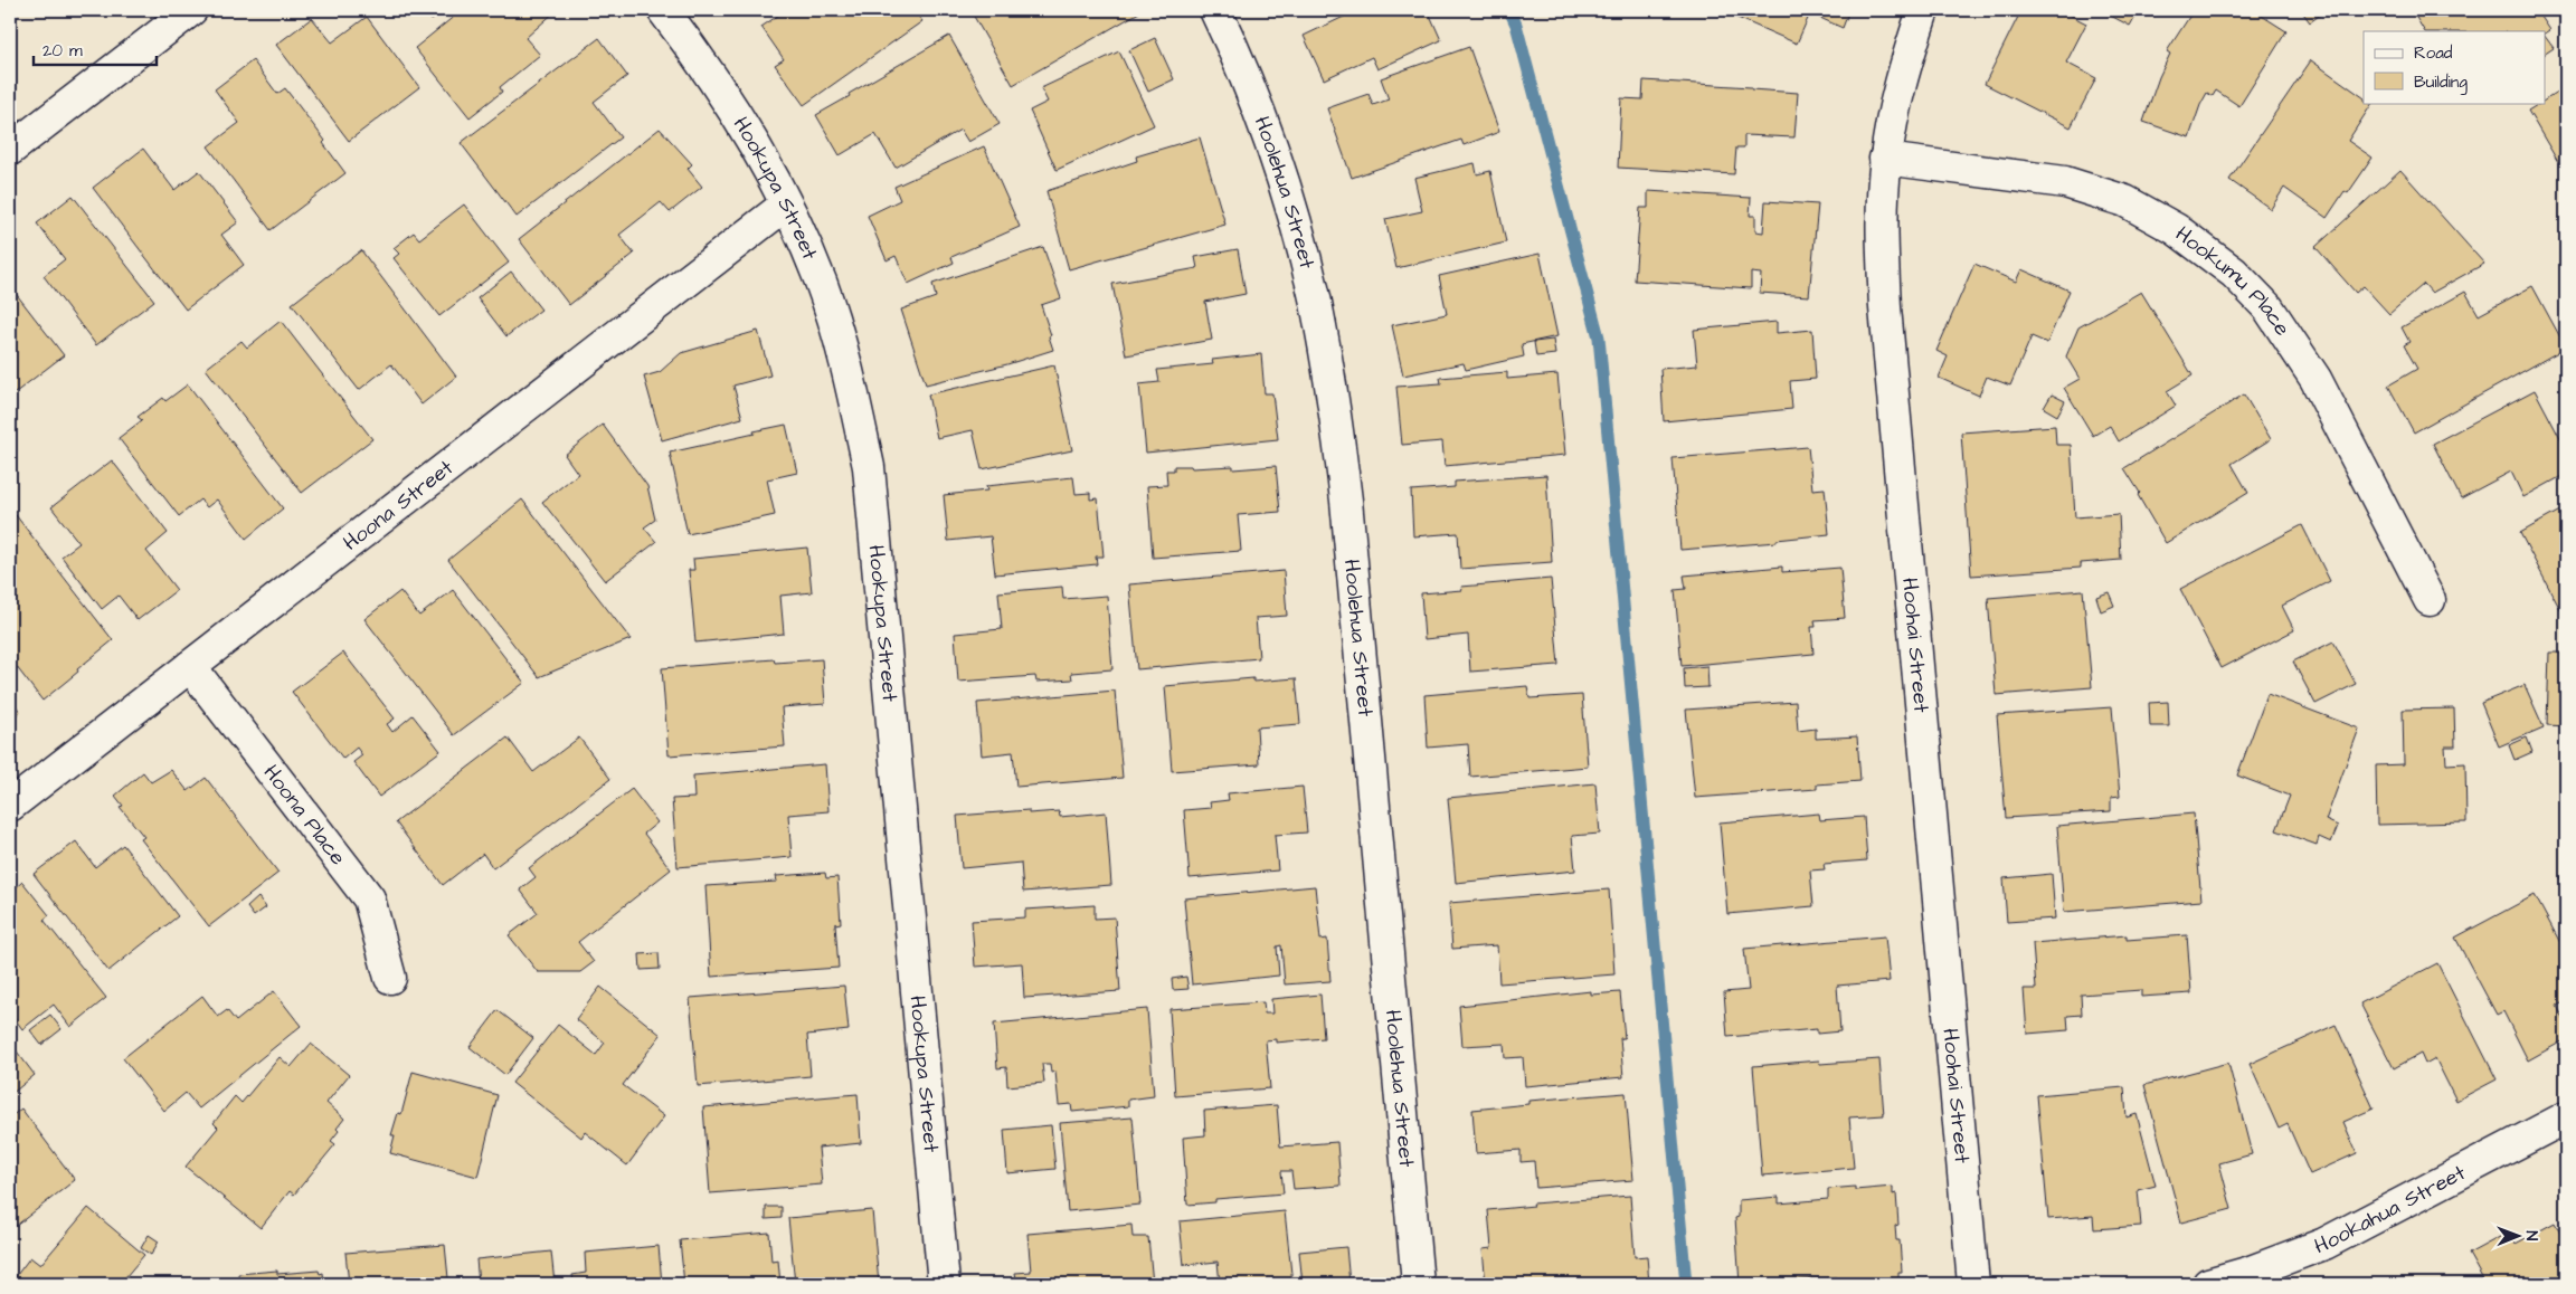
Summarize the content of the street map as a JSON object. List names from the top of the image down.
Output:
{
  "streets": {
    "street": [
      "Hookupa Street",
      "Hoolehua Street",
      "Hookumu Place",
      "Hoona Street",
      "Hoohai Street",
      "Hoona Place",
      "Hookahua Street"
    ]
  },
  "crossings": [
    ["Hookupa Street", "Hoona Street"],
    ["Hookumu Place", "Hoohai Street"],
    ["Hoona Street", "Hoona Place"]
  ],
  "legend": ["Road", "Building"],
  "scale_bar": "20 m",
  "north": "right"
}
